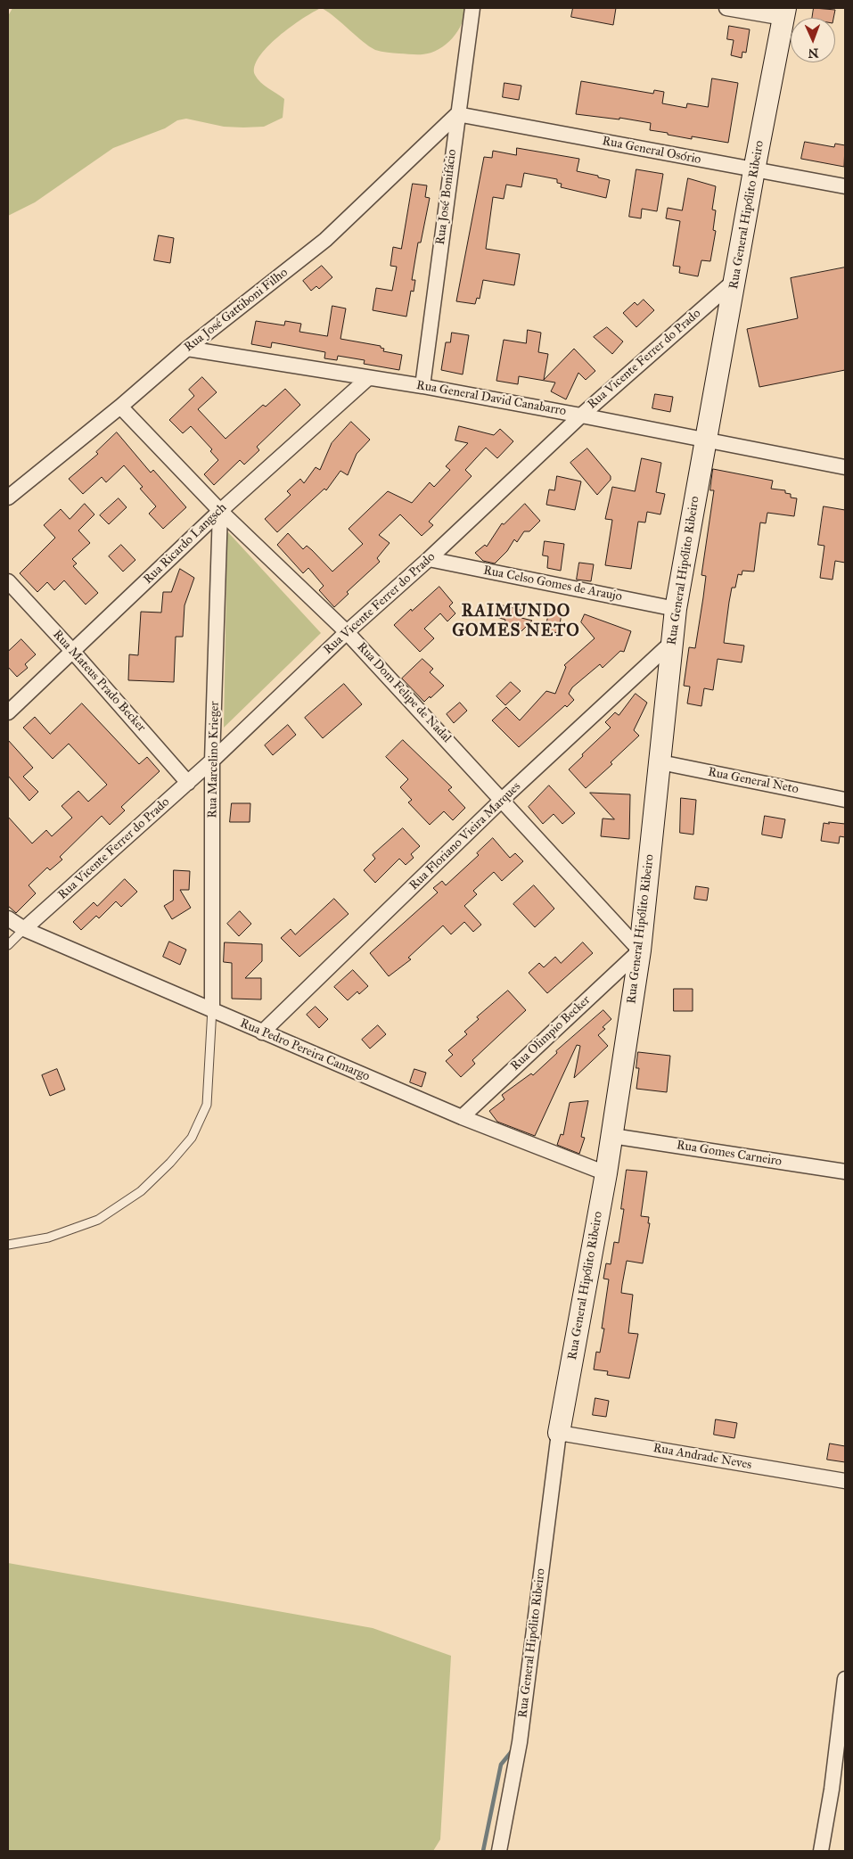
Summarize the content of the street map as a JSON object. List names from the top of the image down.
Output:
{
  "streets": {
    "street": [
      "Rua General Osório",
      "Rua José Bonifácio",
      "Rua General Hipólito Ribeiro",
      "Rua José Gattiboni Filho",
      "Rua Vicente Ferrer do Prado",
      "Rua General David Canabarro",
      "Rua Ricardo Langsch",
      "Rua Celso Gomes de Araujo",
      "Rua Mateus Prado Becker",
      "Rua Dom Felipe de Nadal",
      "Rua Marcelino Krieger",
      "Rua General Neto",
      "Rua Floriano Vieira Marques",
      "Rua Olimpio Becker",
      "Rua Pedro Pereira Camargo",
      "Rua Gomes Carneiro",
      "Rua Andrade Neves"
    ]
  },
  "crossings": [
    ["Rua General Osório", "Rua José Bonifácio"],
    ["Rua General Osório", "Rua General Hipólito Ribeiro"],
    ["Rua General Osório", "Rua José Gattiboni Filho"],
    ["Rua José Bonifácio", "Rua José Gattiboni Filho"],
    ["Rua José Bonifácio", "Rua General David Canabarro"],
    ["Rua General Hipólito Ribeiro", "Rua Vicente Ferrer do Prado"],
    ["Rua General Hipólito Ribeiro", "Rua General David Canabarro"],
    ["Rua General Hipólito Ribeiro", "Rua Celso Gomes de Araujo"],
    ["Rua General Hipólito Ribeiro", "Rua Dom Felipe de Nadal"],
    ["Rua General Hipólito Ribeiro", "Rua General Neto"],
    ["Rua General Hipólito Ribeiro", "Rua Floriano Vieira Marques"],
    ["Rua General Hipólito Ribeiro", "Rua Olimpio Becker"],
    ["Rua General Hipólito Ribeiro", "Rua Pedro Pereira Camargo"],
    ["Rua General Hipólito Ribeiro", "Rua Gomes Carneiro"],
    ["Rua General Hipólito Ribeiro", "Rua Andrade Neves"],
    ["Rua José Gattiboni Filho", "Rua General David Canabarro"],
    ["Rua José Gattiboni Filho", "Rua Dom Felipe de Nadal"],
    ["Rua Vicente Ferrer do Prado", "Rua General David Canabarro"],
    ["Rua Vicente Ferrer do Prado", "Rua Celso Gomes de Araujo"],
    ["Rua Vicente Ferrer do Prado", "Rua Mateus Prado Becker"],
    ["Rua Vicente Ferrer do Prado", "Rua Dom Felipe de Nadal"],
    ["Rua Vicente Ferrer do Prado", "Rua Marcelino Krieger"],
    ["Rua Vicente Ferrer do Prado", "Rua Pedro Pereira Camargo"],
    ["Rua General David Canabarro", "Rua Ricardo Langsch"],
    ["Rua Ricardo Langsch", "Rua Mateus Prado Becker"],
    ["Rua Ricardo Langsch", "Rua Dom Felipe de Nadal"],
    ["Rua Ricardo Langsch", "Rua Marcelino Krieger"],
    ["Rua Dom Felipe de Nadal", "Rua Marcelino Krieger"],
    ["Rua Dom Felipe de Nadal", "Rua Floriano Vieira Marques"],
    ["Rua Dom Felipe de Nadal", "Rua Olimpio Becker"],
    ["Rua Marcelino Krieger", "Rua Pedro Pereira Camargo"],
    ["Rua Floriano Vieira Marques", "Rua Pedro Pereira Camargo"],
    ["Rua Olimpio Becker", "Rua Pedro Pereira Camargo"]
  ],
  "districts": ["RAIMUNDO GOMES NETO"],
  "north": "bottom"
}
